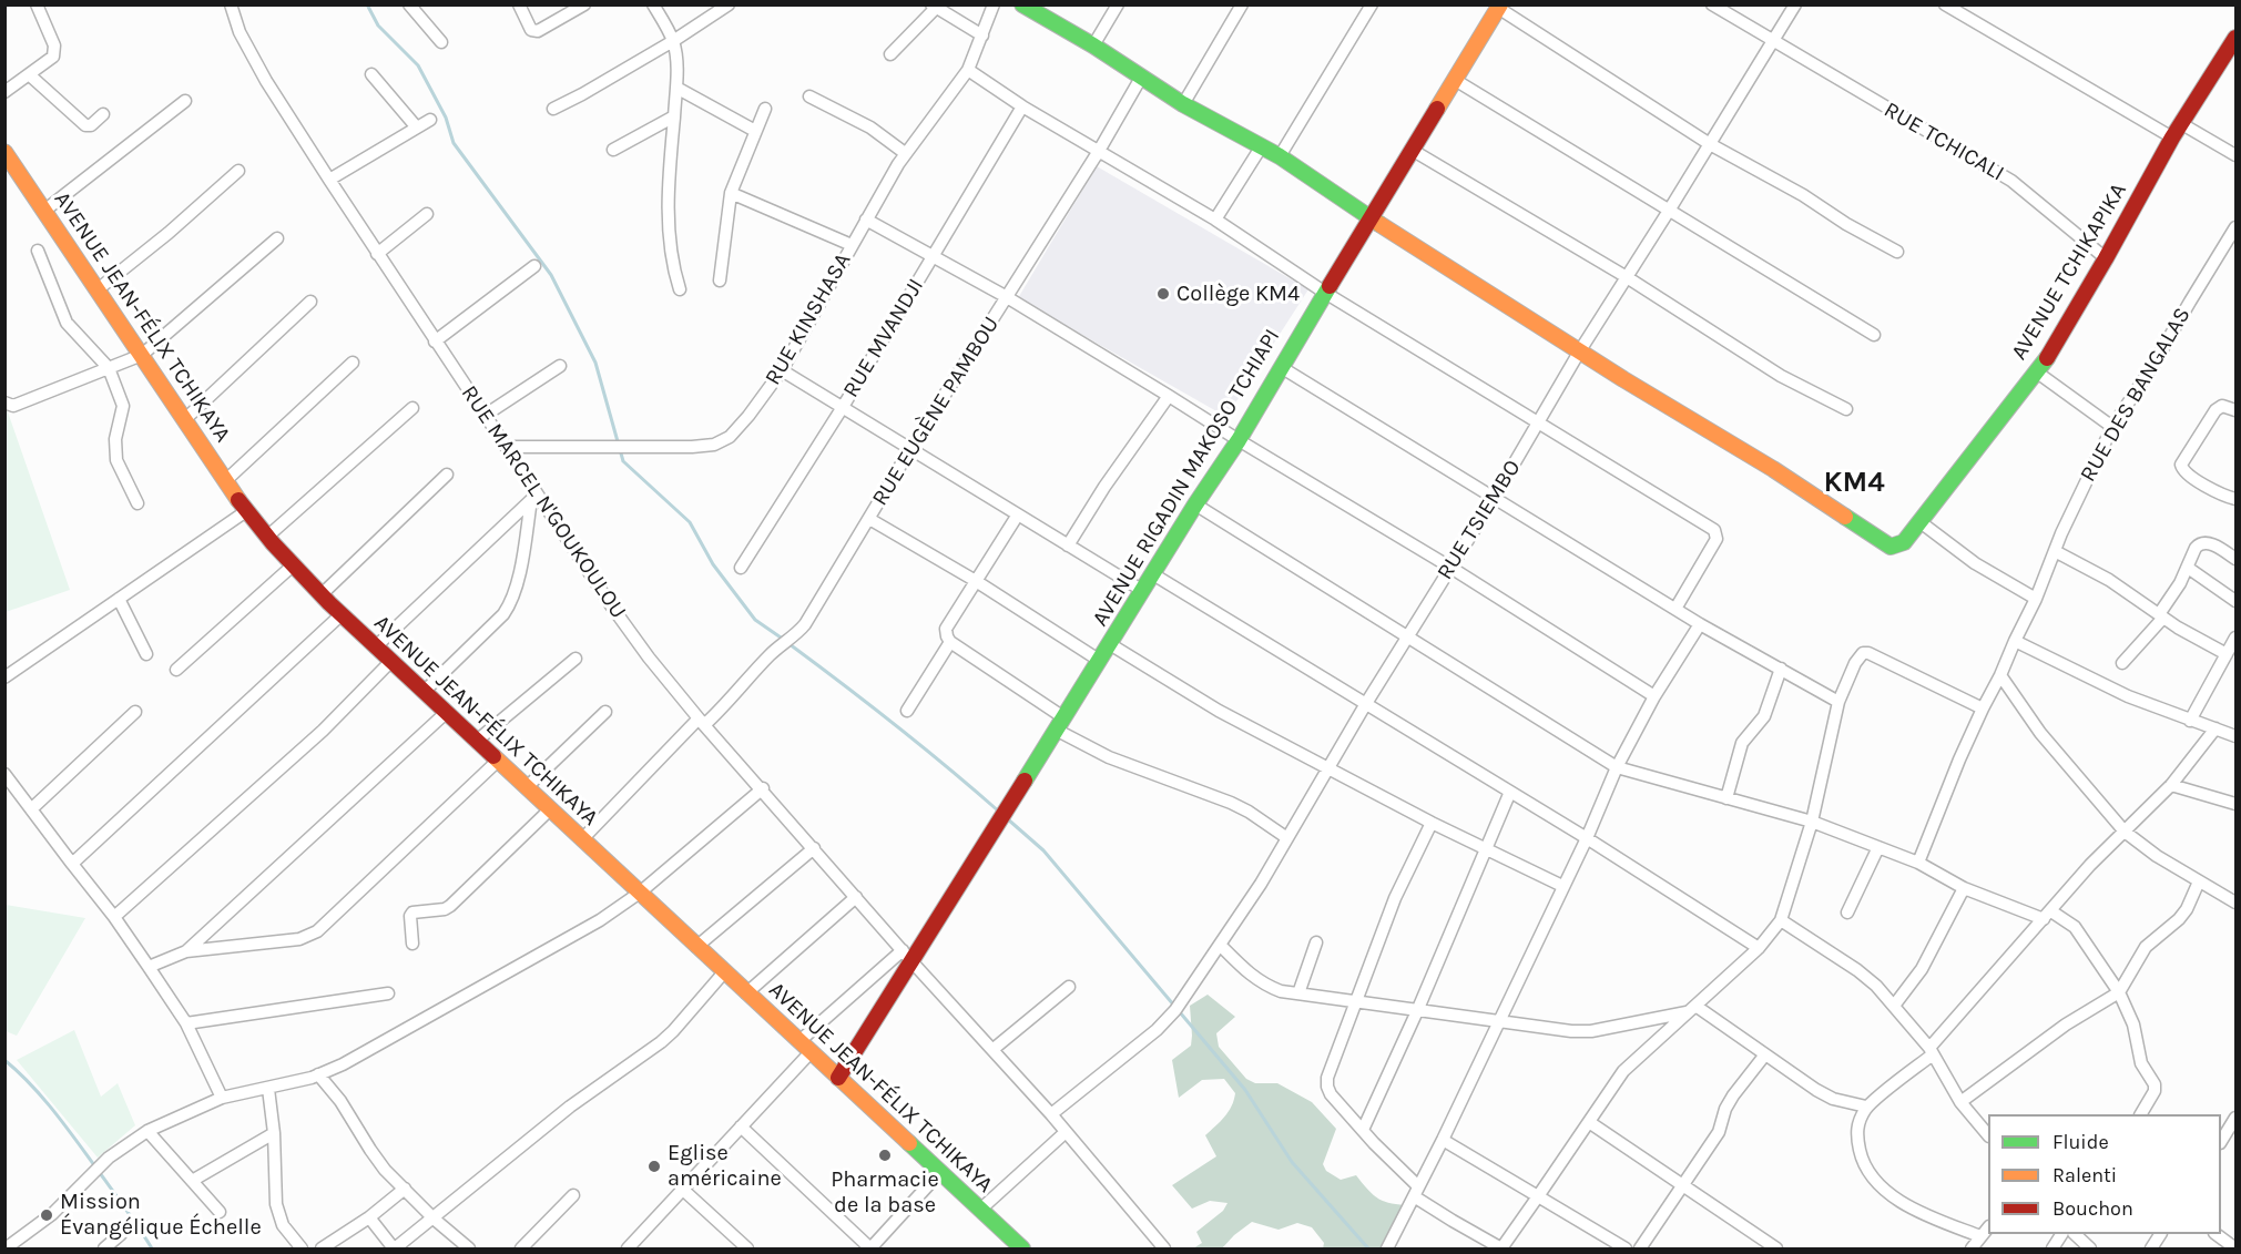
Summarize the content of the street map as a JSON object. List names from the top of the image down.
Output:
{
  "streets": {
    "street": [
      "RUE TCHICALI",
      "AVENUE TCHIKAPIKA",
      "AVENUE JEAN-FÉLIX TCHIKAYA",
      "RUE KINSHASA",
      "RUE MVANDJI",
      "RUE DES BANGALAS",
      "RUE EUGÈNE PAMBOU",
      "AVENUE RIGADIN MAKOSO TCHIAPI",
      "RUE MARCEL N'GOUKOULOU",
      "RUE TSIEMBO"
    ]
  },
  "crossings": [
    ["RUE TCHICALI", "AVENUE TCHIKAPIKA"],
    ["RUE TCHICALI", "RUE TSIEMBO"],
    ["AVENUE TCHIKAPIKA", "RUE TSIEMBO"],
    ["AVENUE JEAN-FÉLIX TCHIKAYA", "RUE EUGÈNE PAMBOU"],
    ["AVENUE JEAN-FÉLIX TCHIKAYA", "AVENUE RIGADIN MAKOSO TCHIAPI"],
    ["RUE KINSHASA", "RUE MARCEL N'GOUKOULOU"],
    ["RUE EUGÈNE PAMBOU", "RUE MARCEL N'GOUKOULOU"],
    ["AVENUE RIGADIN MAKOSO TCHIAPI", "RUE MARCEL N'GOUKOULOU"],
    ["RUE MARCEL N'GOUKOULOU", "RUE TSIEMBO"]
  ],
  "districts": ["KM4"],
  "places": [
    "Collège KM4",
    "Pharmacie de la base",
    "Eglise américaine",
    "Mission Évangélique Échelle"
  ],
  "legend": ["Fluide", "Ralenti", "Bouchon"]
}
